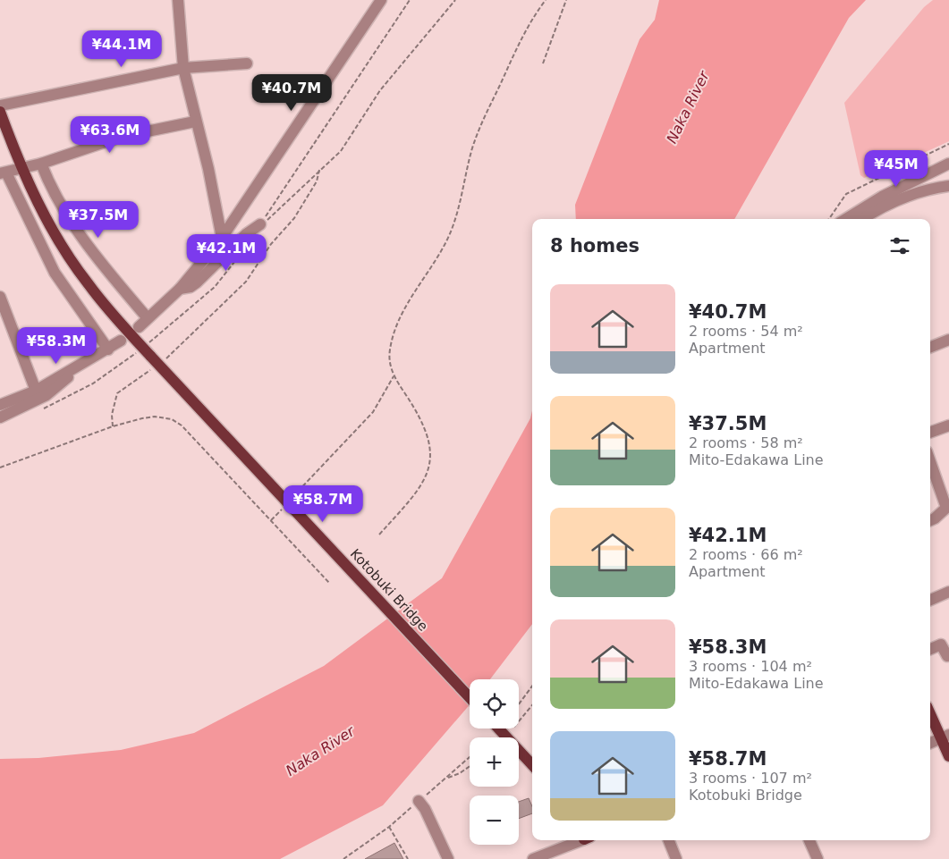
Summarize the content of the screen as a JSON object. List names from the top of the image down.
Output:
{
  "streets": {
    "main road": ["Kotobuki Bridge"]
  },
  "water": ["Naka River"],
  "page": {
    "price": [
      "¥44.1M",
      "¥40.7M",
      "¥63.6M",
      "¥45M",
      "¥37.5M",
      "¥42.1M",
      "¥58.3M",
      "¥58.7M"
    ],
    "heading": "8 homes",
    "list": [
      {
        "name": "¥40.7M",
        "note": "2 rooms · 54 m² · Apartment"
      },
      {
        "name": "¥37.5M",
        "note": "2 rooms · 58 m² · Mito-Edakawa Line"
      },
      {
        "name": "¥42.1M",
        "note": "2 rooms · 66 m² · Apartment"
      },
      {
        "name": "¥58.3M",
        "note": "3 rooms · 104 m² · Mito-Edakawa Line"
      },
      {
        "name": "¥58.7M",
        "note": "3 rooms · 107 m² · Kotobuki Bridge"
      }
    ],
    "map_buttons": ["+", "−"]
  }
}
